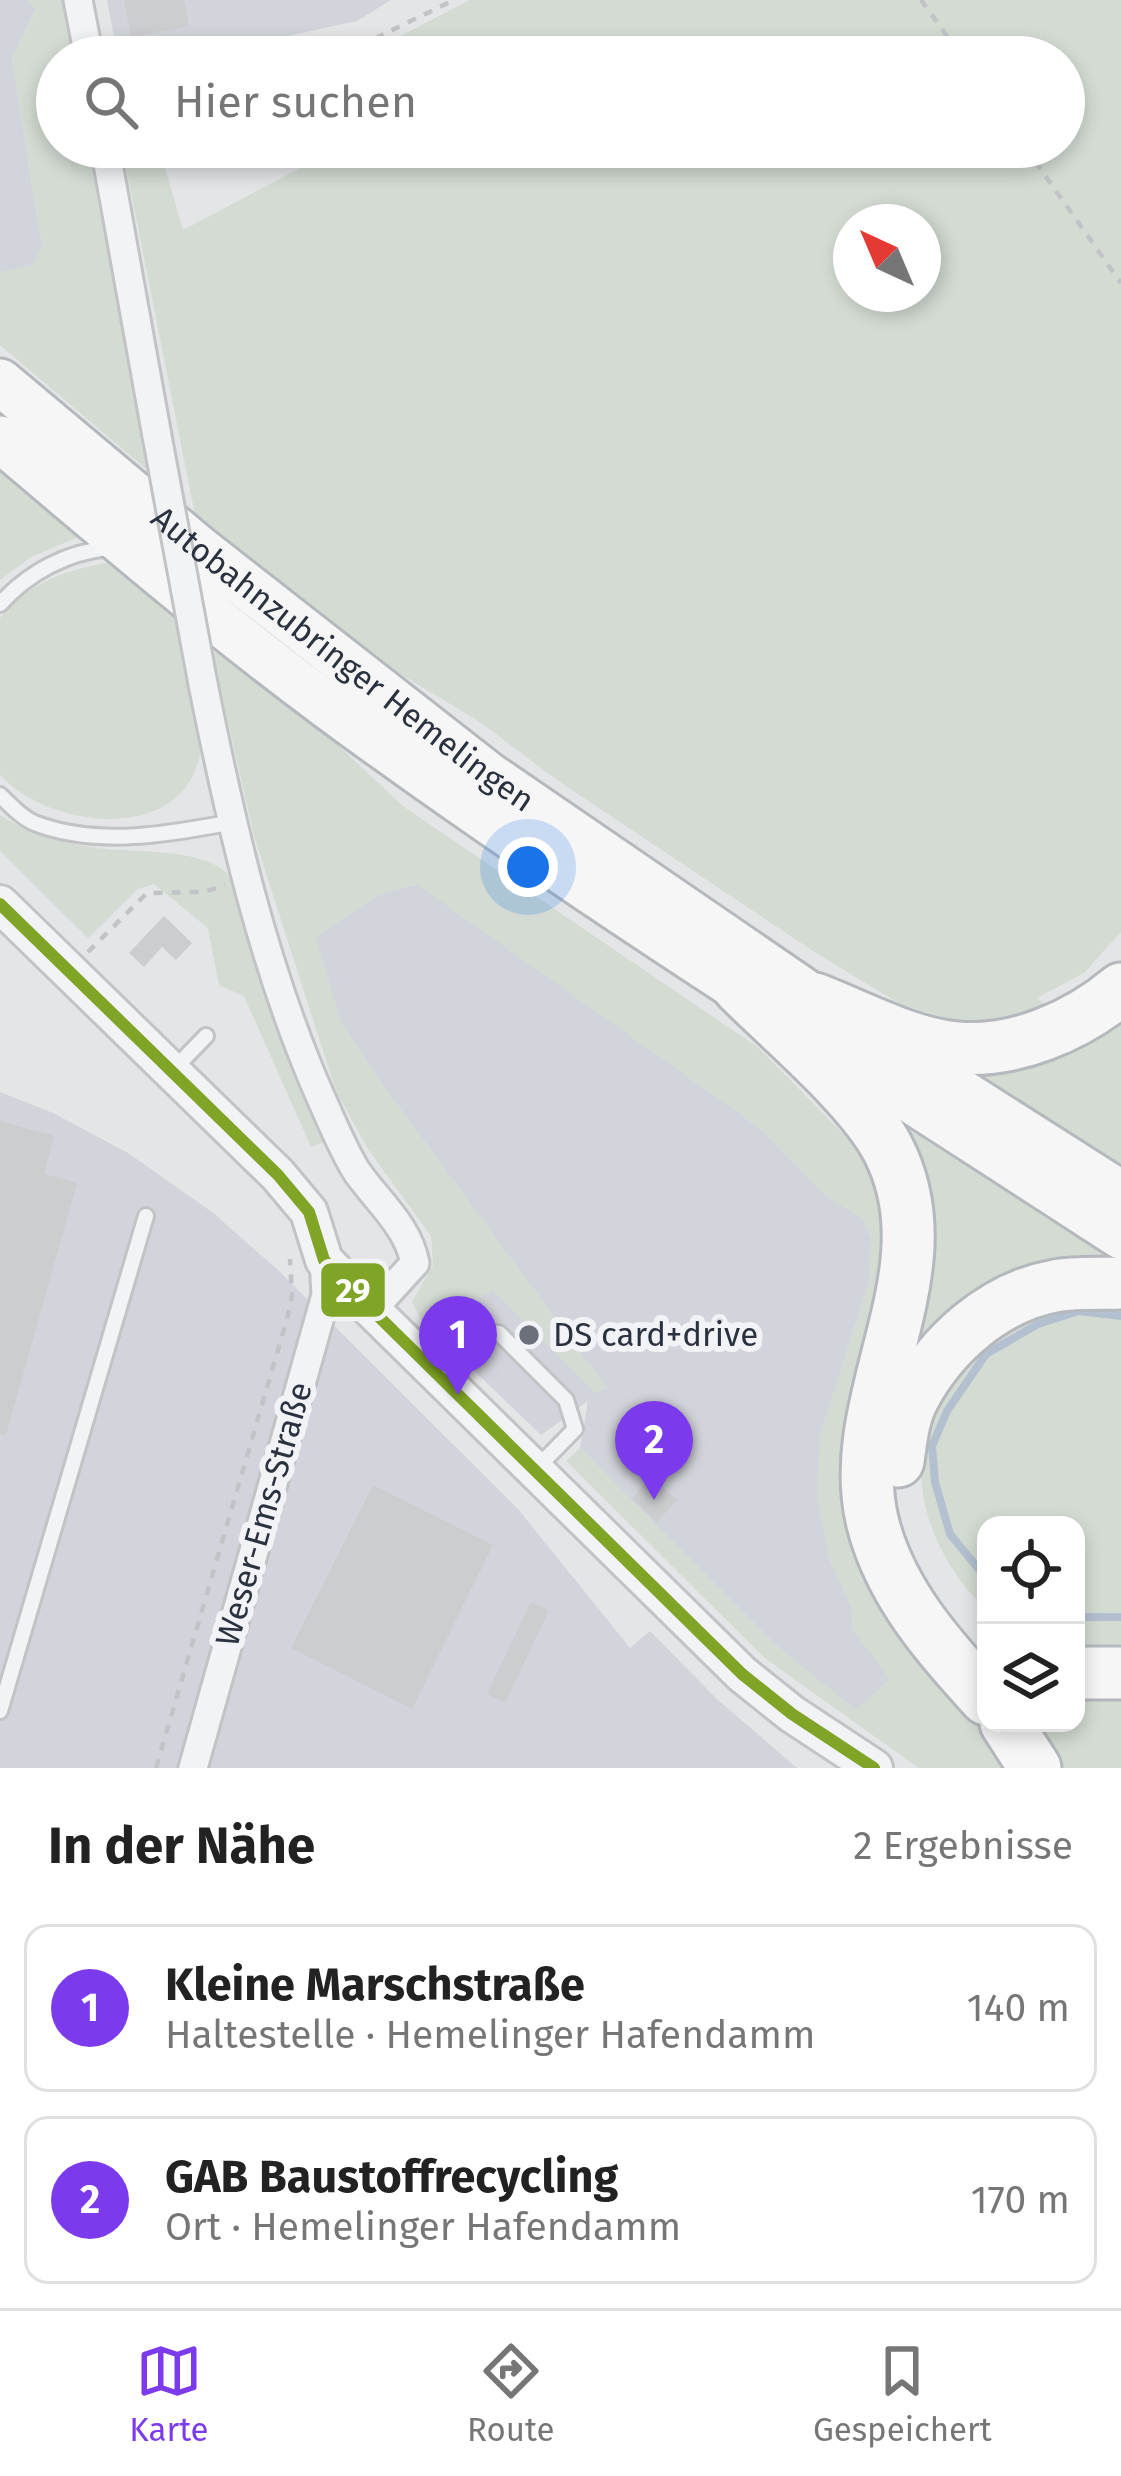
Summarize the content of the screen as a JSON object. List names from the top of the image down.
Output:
{
  "streets": {
    "highway": ["Autobahnzubringer Hemelingen"],
    "street": ["Weser-Ems-Straße"]
  },
  "places": ["DS card+drive"],
  "lines": ["transit line 29"],
  "north": "top left",
  "page": {
    "search": "Hier suchen",
    "pins": ["1", "2"],
    "heading": ["In der Nähe", "2 Ergebnisse"],
    "list": [
      {
        "mark": "1",
        "name": "Kleine Marschstraße",
        "note": "Haltestelle · Hemelinger Hafendamm",
        "value": "140 m"
      },
      {
        "mark": "2",
        "name": "GAB Baustoffrecycling",
        "note": "Ort · Hemelinger Hafendamm",
        "value": "170 m"
      }
    ],
    "nav": ["Karte", "Route", "Gespeichert"]
  }
}
